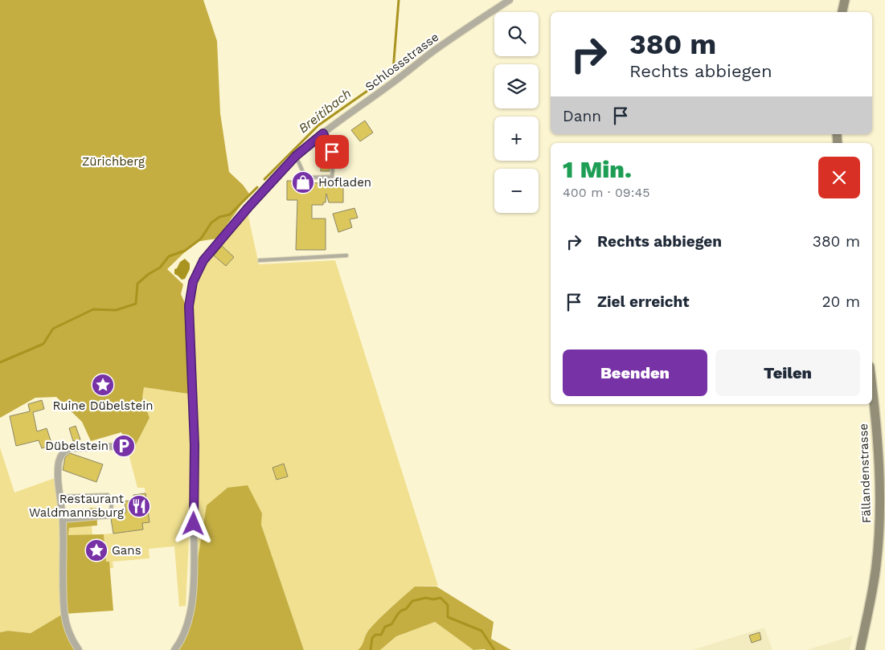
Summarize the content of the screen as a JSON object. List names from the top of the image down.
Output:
{
  "streets": {
    "main road": ["Fällandenstrasse"],
    "street": ["Schlossstrasse"]
  },
  "water": ["Breitibach"],
  "parks": ["Zürichberg"],
  "places": {
    "shop": ["Hofladen"],
    "place": ["Ruine Dübelstein", "Gans"],
    "parking": ["Dübelstein"],
    "restaurant": ["Restaurant Waldmannsburg"]
  },
  "page": {
    "map_buttons": ["+", "−"],
    "turn": ["380 m", "Rechts abbiegen"],
    "then": "Dann",
    "heading": ["1 Min.", "400 m · 09:45"],
    "list": [
      {
        "name": "Rechts abbiegen",
        "value": "380 m"
      },
      {
        "name": "Ziel erreicht",
        "value": "20 m"
      }
    ],
    "buttons": ["Beenden", "Teilen"]
  }
}
